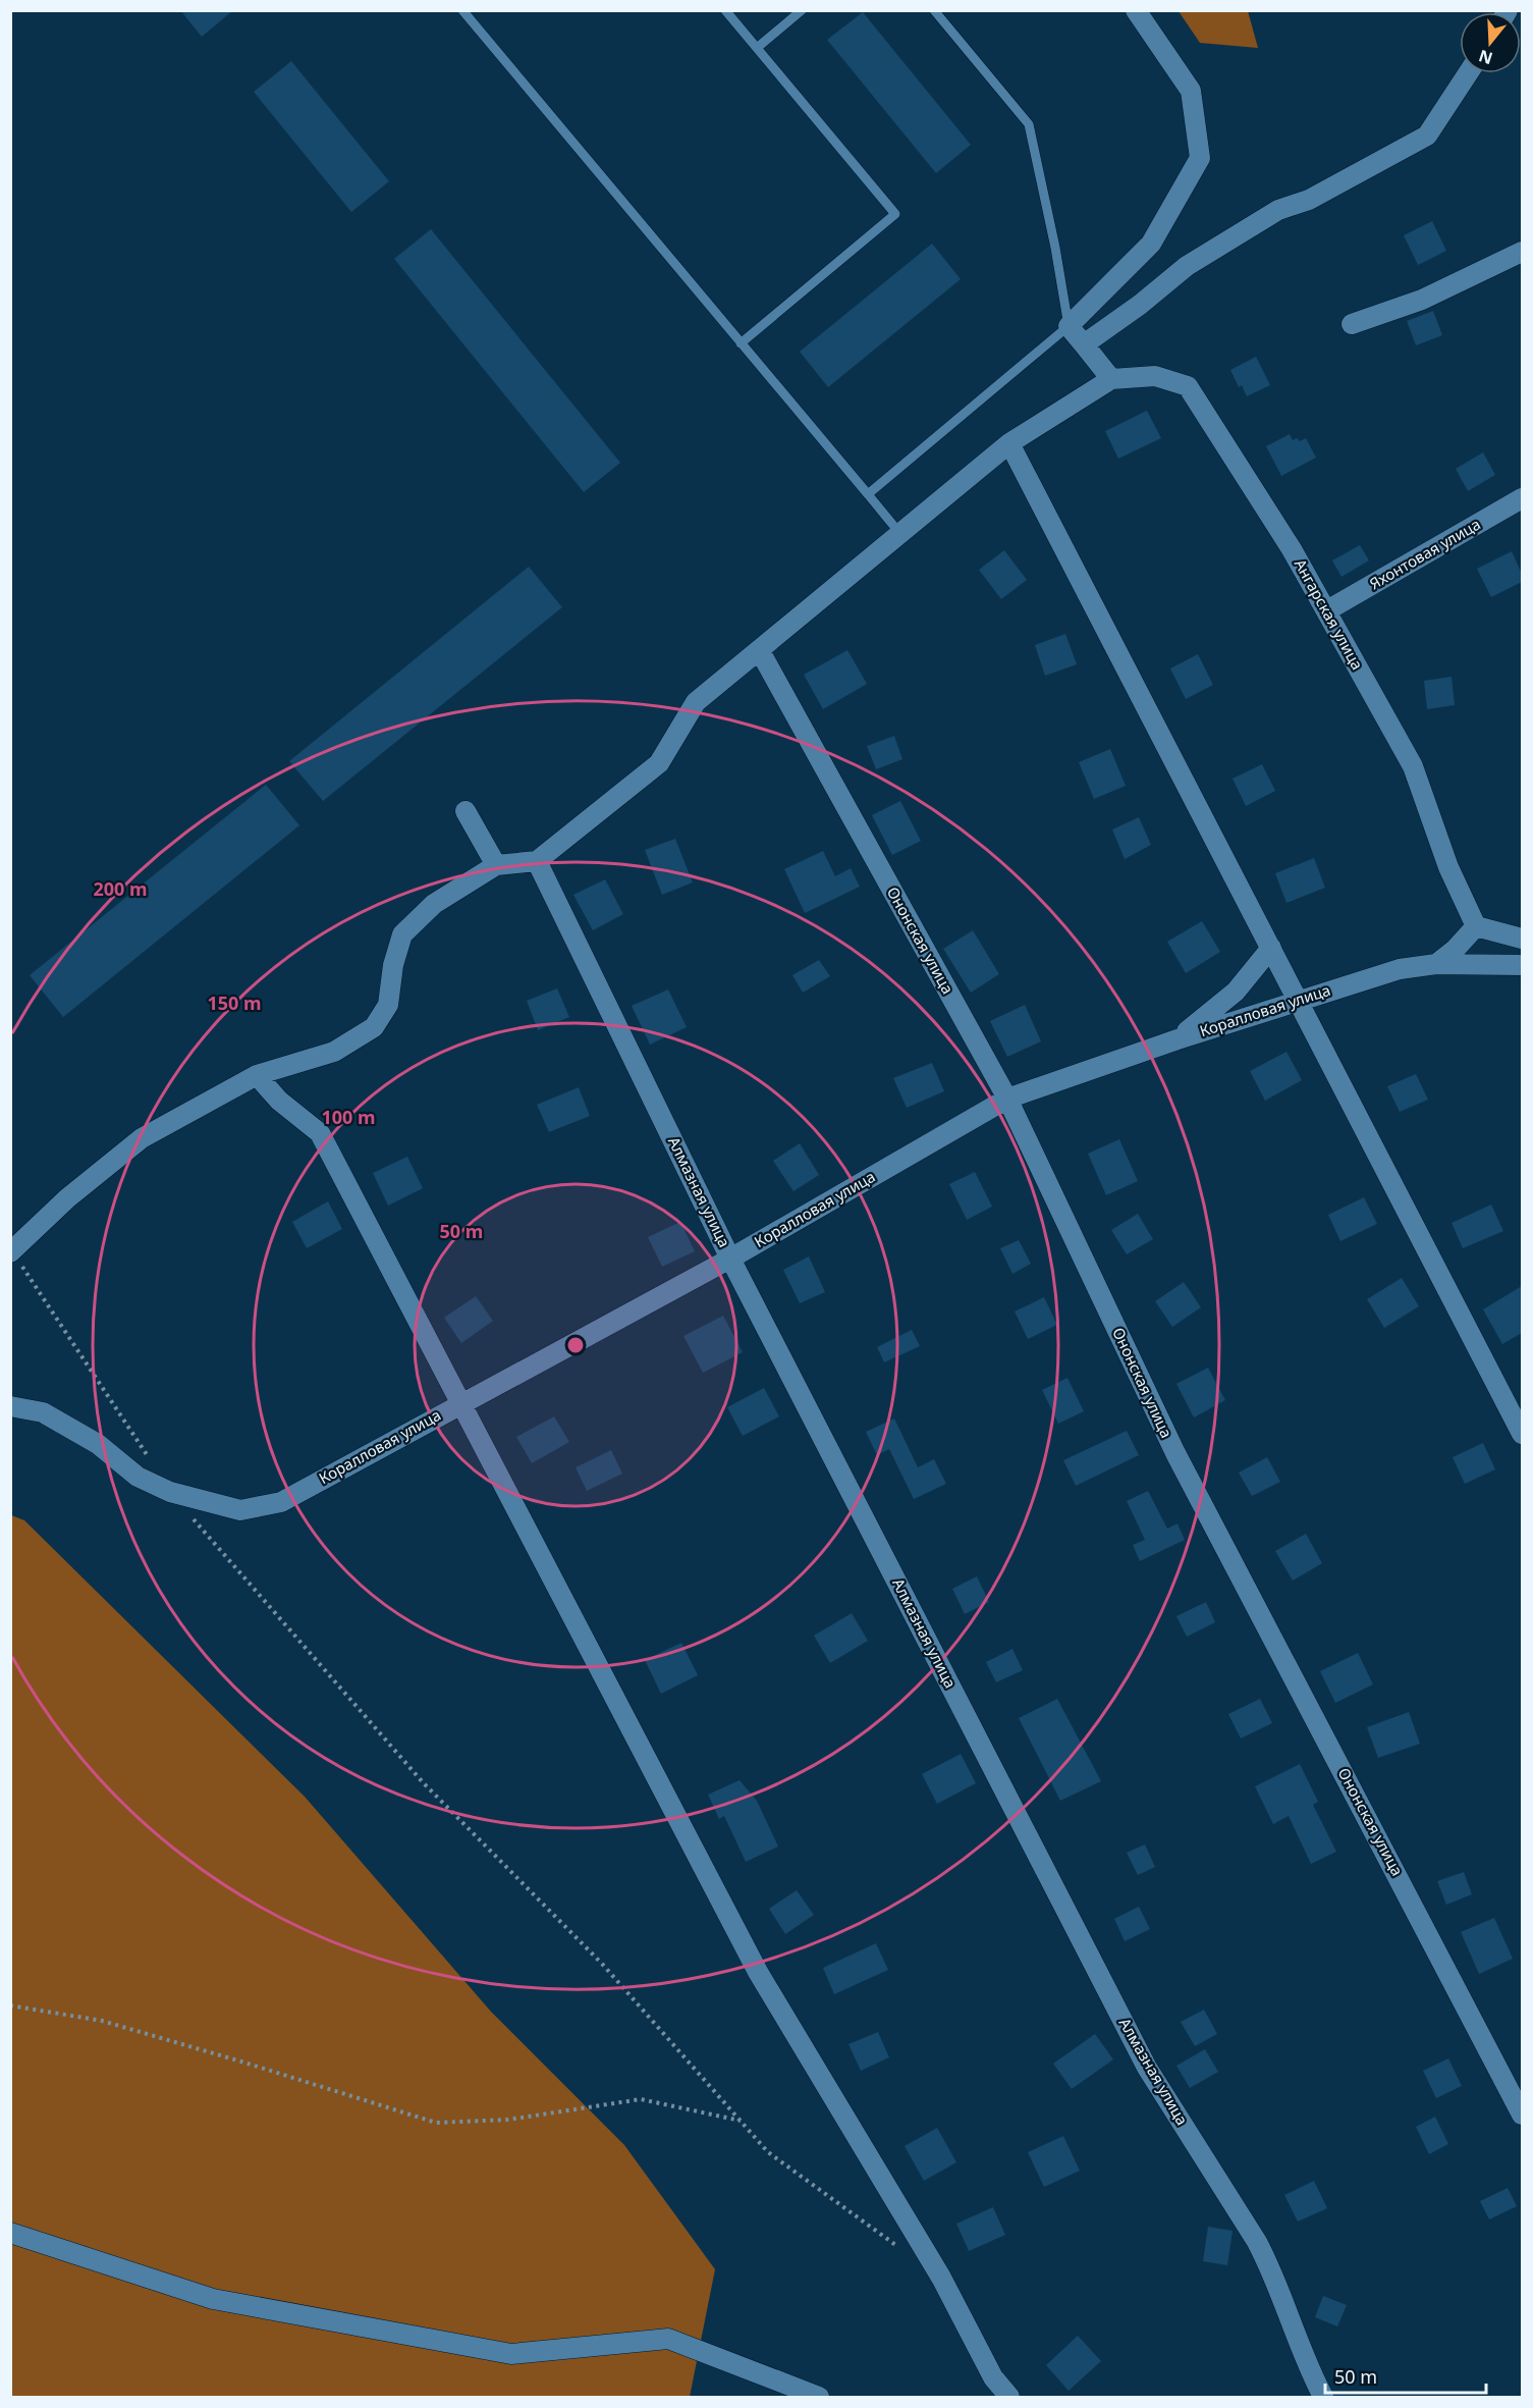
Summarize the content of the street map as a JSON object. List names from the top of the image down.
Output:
{
  "streets": {
    "street": [
      "Яхонтовая улица",
      "Ангарская улица",
      "Ононская улица",
      "Коралловая улица",
      "Алмазная улица"
    ]
  },
  "crossings": [
    ["Яхонтовая улица", "Ангарская улица"],
    ["Ононская улица", "Коралловая улица"],
    ["Коралловая улица", "Алмазная улица"]
  ],
  "scale_bar": "50 m",
  "north": "bottom",
  "rings": [
    "200 m",
    "150 m",
    "100 m",
    "50 m"
  ]
}
